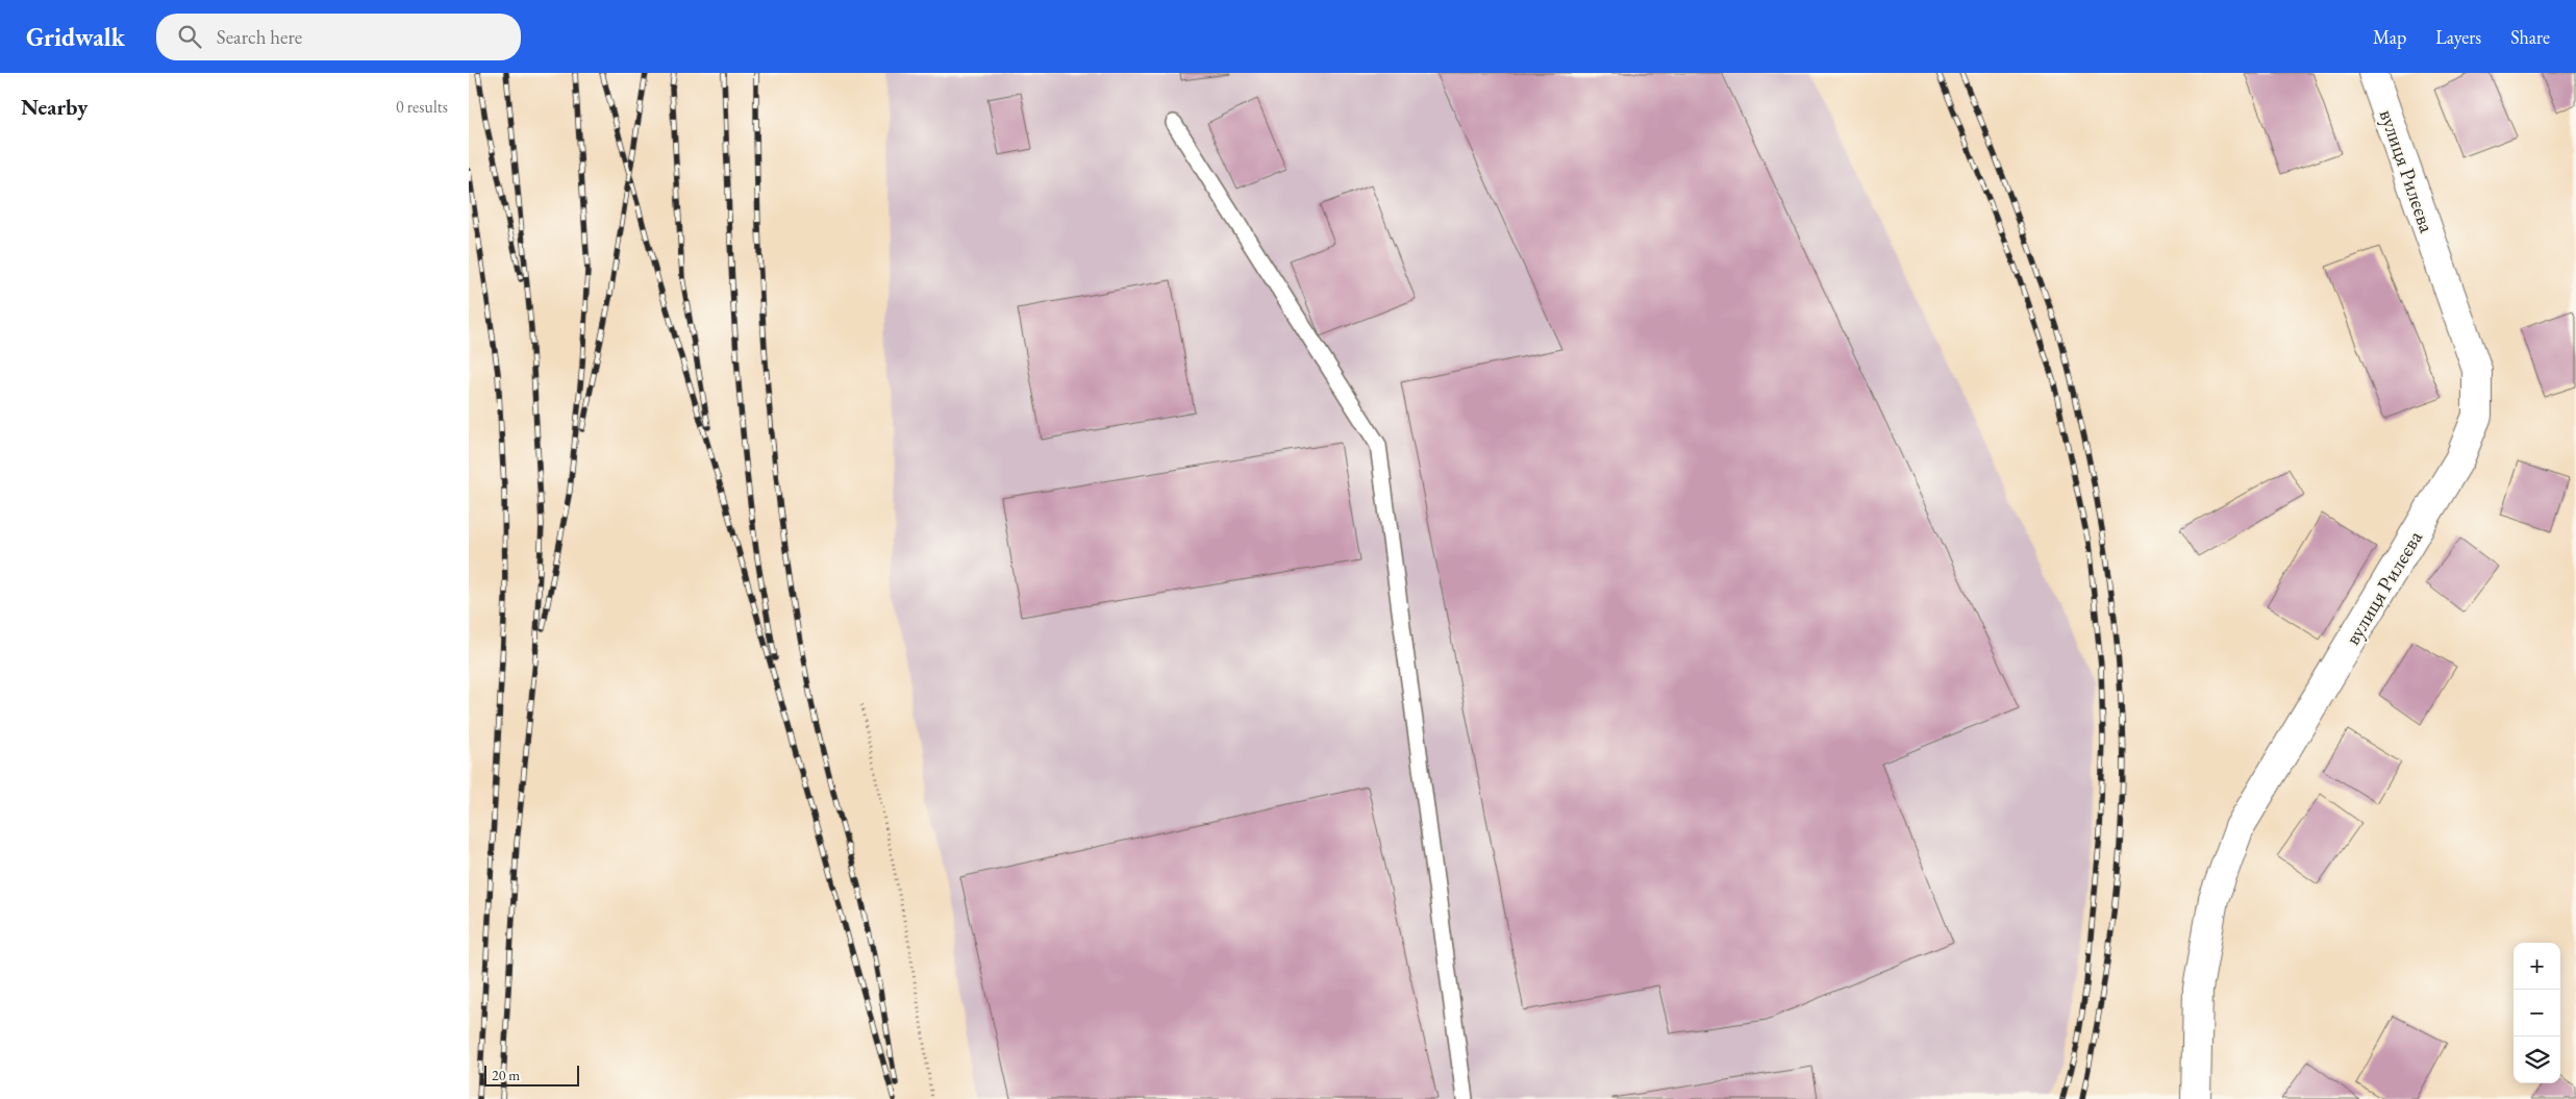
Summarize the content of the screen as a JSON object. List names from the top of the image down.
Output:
{
  "streets": {
    "street": ["вулиця Рилєєва"]
  },
  "scale_bar": "20 m",
  "page": {
    "header": "Gridwalk",
    "search": "Search here",
    "nav": ["Map", "Layers", "Share"],
    "heading": ["Nearby", "0 results"],
    "map_buttons": ["+", "−"],
    "scale": "20 m"
  }
}
